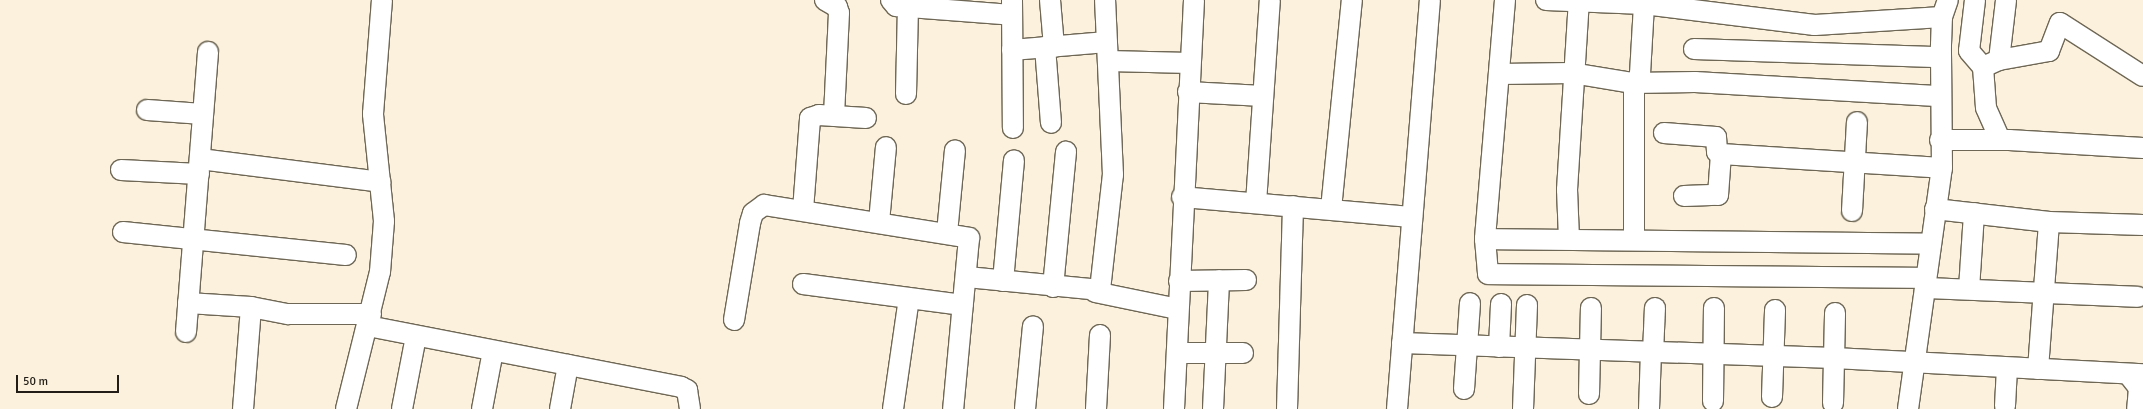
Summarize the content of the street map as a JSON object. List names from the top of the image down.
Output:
{
  "scale_bar": "50 m"
}
